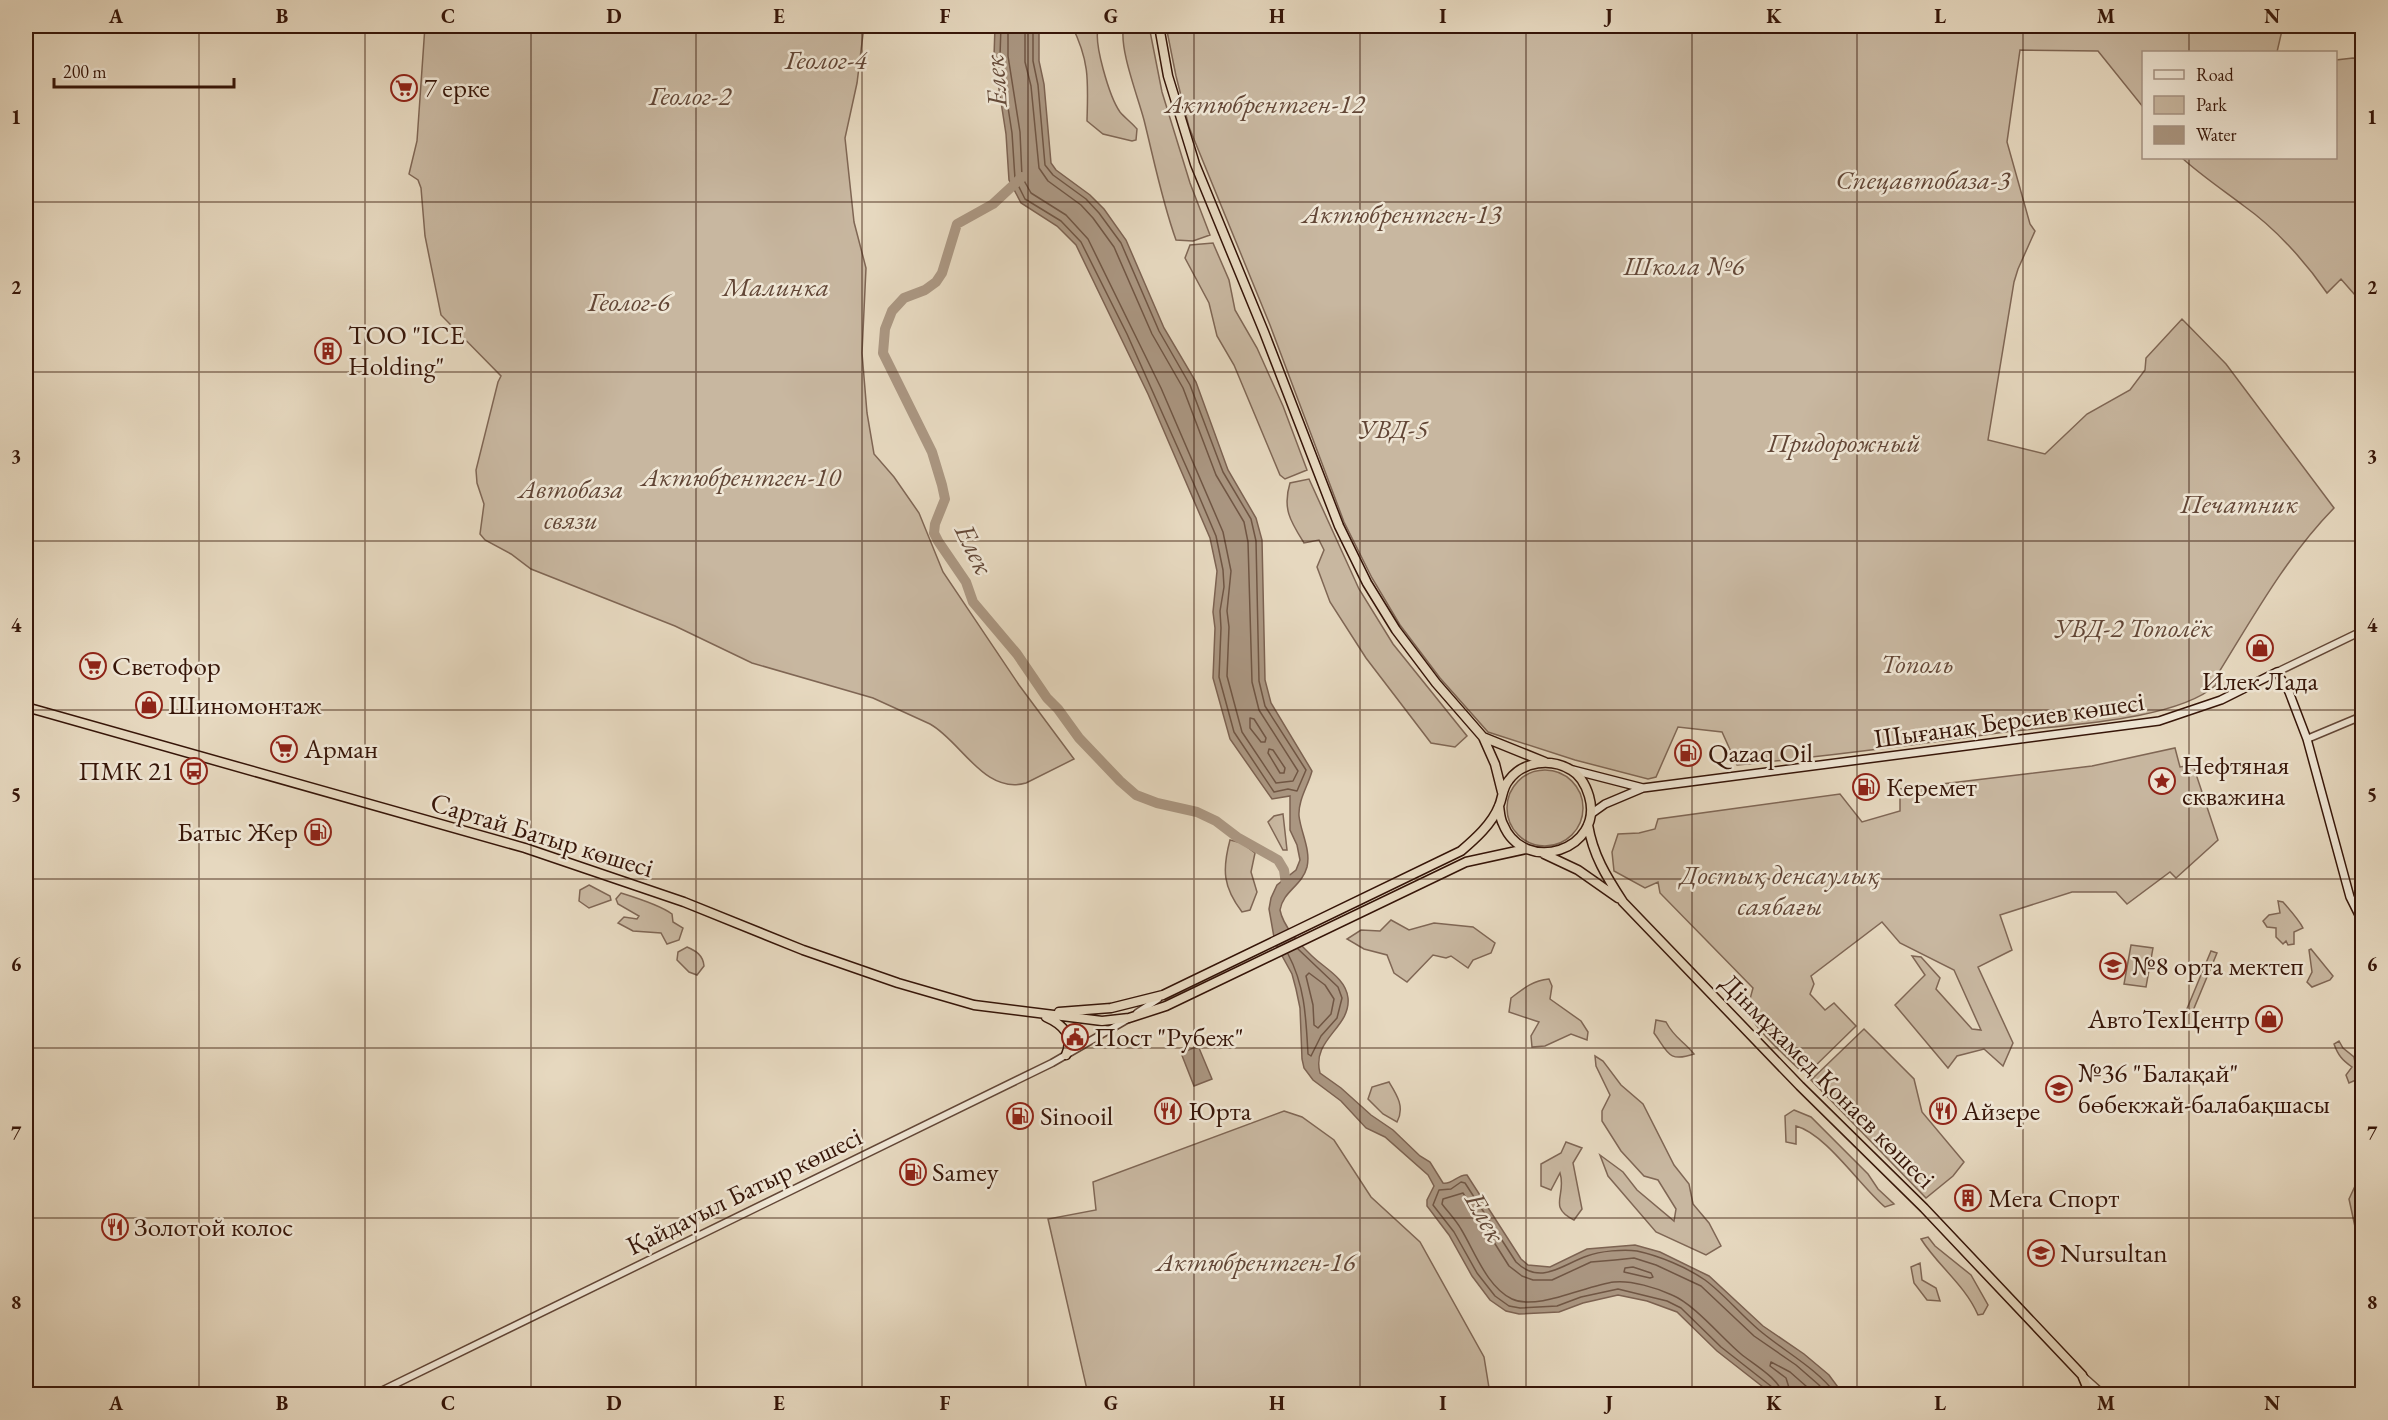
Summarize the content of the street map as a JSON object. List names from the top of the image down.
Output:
{
  "streets": {
    "highway": ["Сартай Батыр көшесі", "Дінмұхамед Қонаев көшесі"],
    "main road": ["Шығанақ Берсиев көшесі"],
    "street": ["Қайдауыл Батыр көшесі"]
  },
  "water": ["Елек"],
  "parks": [
    "Геолог-4",
    "Геолог-2",
    "Актюбрентген-12",
    "Спецавтобаза-3",
    "Актюбрентген-13",
    "Школа №6",
    "Малинка",
    "Геолог-6",
    "УВД-5",
    "Придорожный",
    "Актюбрентген-10",
    "Автобаза связи",
    "Печатник",
    "УВД-2 Тополёк",
    "Тополь",
    "Достық денсаулық саябағы",
    "Актюбрентген-16"
  ],
  "places": {
    "supermarket": ["7 ерке", "Светофор", "Арман"],
    "building": ["ТОО \"ICE Holding\"", "Мега Спорт"],
    "shop": ["Илек Лада", "Шиномонтаж", "АвтоТехЦентр"],
    "fuel station": [
      "Qazaq Oil",
      "Керемет",
      "Батыс Жер",
      "Sinooil",
      "Samey"
    ],
    "bus stop": ["ПМК 21"],
    "place": ["Нефтяная скважина"],
    "school or university": ["№8 орта мектеп", "№36 \"Балақай\" бөбекжай-балабақшасы", "Nursultan"],
    "public building": ["Пост \"Рубеж\""],
    "restaurant": ["Юрта", "Айзере", "Золотой колос"]
  },
  "legend": ["Road", "Park", "Water"],
  "scale_bar": "200 m",
  "grid": {
    "columns": [
      "A",
      "B",
      "C",
      "D",
      "E",
      "F",
      "G",
      "H",
      "I",
      "J",
      "K",
      "L",
      "M",
      "N"
    ],
    "rows": [
      "1",
      "2",
      "3",
      "4",
      "5",
      "6",
      "7",
      "8"
    ]
  }
}
